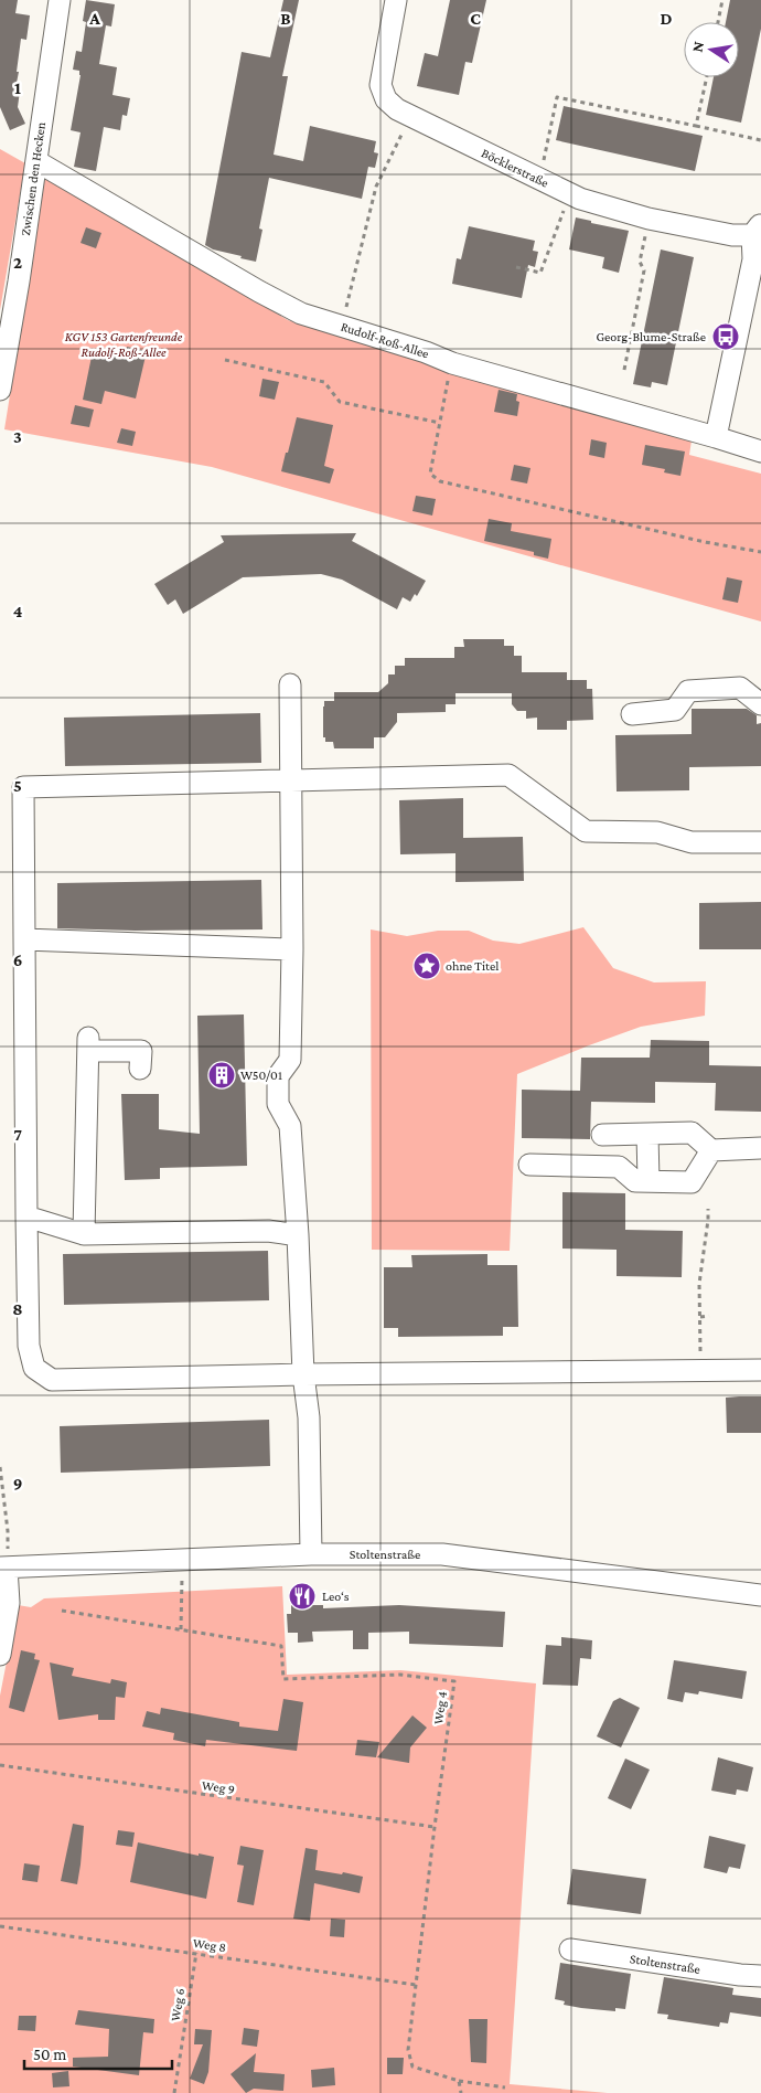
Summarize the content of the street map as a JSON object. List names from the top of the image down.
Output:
{
  "streets": {
    "street": [
      "Böcklerstraße",
      "Zwischen den Hecken",
      "Rudolf-Roß-Allee",
      "Stoltenstraße"
    ],
    "path": [
      "Weg 4",
      "Weg 9",
      "Weg 8",
      "Weg 6"
    ]
  },
  "crossings": [
    ["Zwischen den Hecken", "Rudolf-Roß-Allee"],
    ["Weg 4", "Weg 9"],
    ["Weg 4", "Weg 8"],
    ["Weg 8", "Weg 6"]
  ],
  "parks": ["KGV 153 Gartenfreunde Rudolf-Roß-Allee"],
  "places": {
    "bus stop": ["Georg-Blume-Straße"],
    "place": ["ohne Titel"],
    "building": ["W50/01"],
    "restaurant": ["Leo‘s"]
  },
  "scale_bar": "50 m",
  "north": "left",
  "grid": {
    "columns": [
      "A",
      "B",
      "C",
      "D"
    ],
    "rows": [
      "1",
      "2",
      "3",
      "4",
      "5",
      "6",
      "7",
      "8",
      "9"
    ]
  }
}
